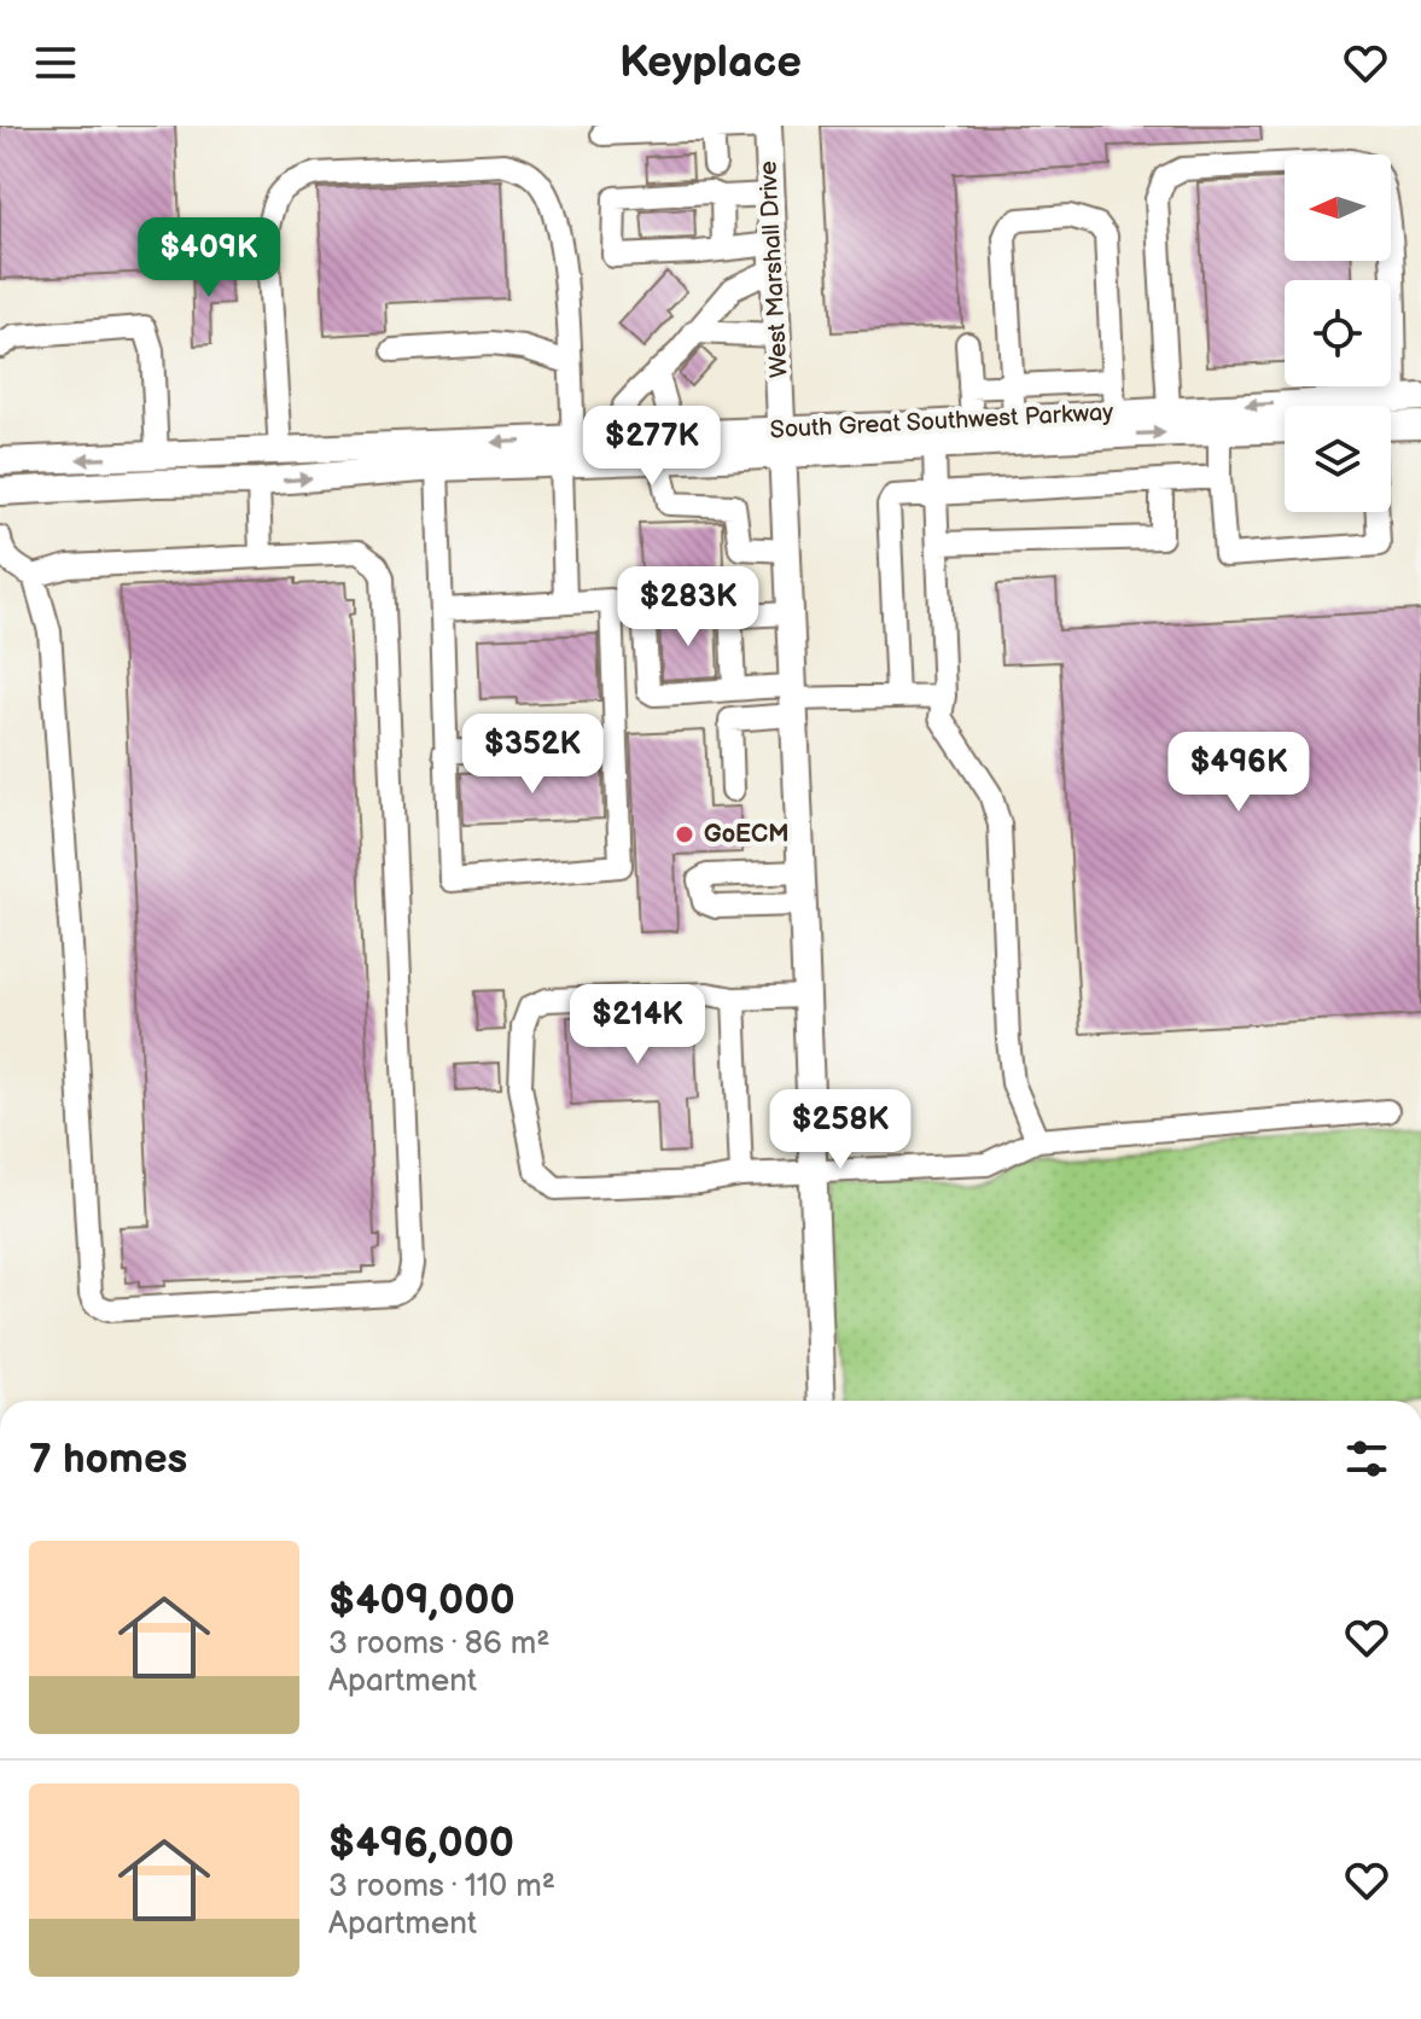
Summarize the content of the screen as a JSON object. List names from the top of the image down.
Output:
{
  "streets": {
    "main road": ["West Marshall Drive", "South Great Southwest Parkway"]
  },
  "crossings": [
    ["West Marshall Drive", "South Great Southwest Parkway"]
  ],
  "places": ["GoECM"],
  "north": "left",
  "page": {
    "header": "Keyplace",
    "price": [
      "$409K",
      "$277K",
      "$283K",
      "$352K",
      "$496K",
      "$214K",
      "$258K"
    ],
    "heading": "7 homes",
    "list": [
      {
        "name": "$409,000",
        "note": "3 rooms · 86 m² · Apartment"
      },
      {
        "name": "$496,000",
        "note": "3 rooms · 110 m² · Apartment"
      }
    ]
  }
}
